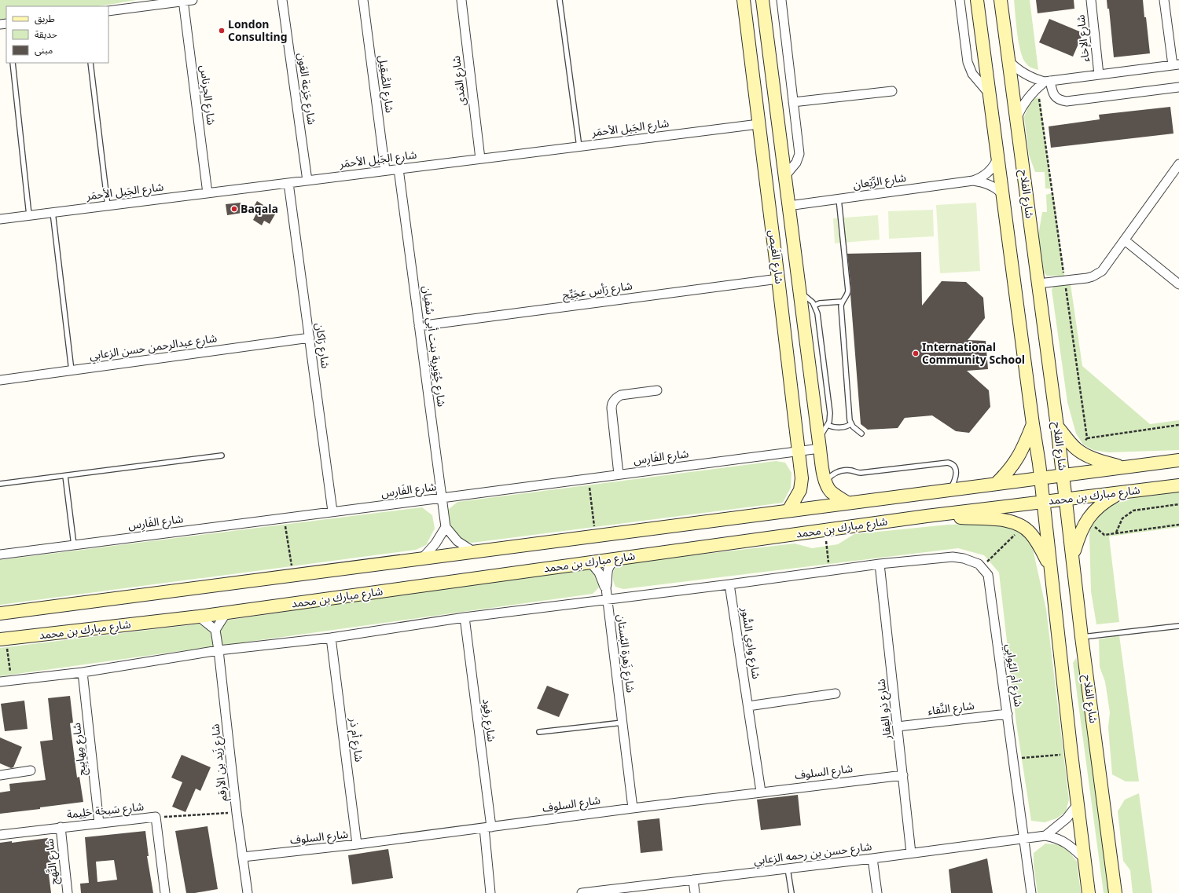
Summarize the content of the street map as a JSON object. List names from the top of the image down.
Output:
{
  "streets": {
    "main road": ["شارع الفلاح", "شارع الغَيص", "شارع مبارك بن محمد"],
    "street": [
      "شارع الإخاء",
      "شارع المَدى",
      "شارع الصَّقِيل",
      "شارع جَزعة العَون",
      "شارع الجِرناس",
      "شارع الجَبل الأحمَر",
      "شارع الرِّيَعان",
      "شارع رَأس عجَيِّج",
      "شارع رَاكان",
      "شارع جُوَيرِية بنت أبي سُفيان",
      "شارع عبدالرحمن حسن الزعابي",
      "شارع الفَارِس",
      "شارع وادِي السُّور",
      "شارع زَهرة البُستان",
      "شارع أم اليُوابِي",
      "شارع النَّقاء",
      "شارع ذو الفِقار",
      "شارع رفود",
      "شارع أم ذر",
      "شارع مِهابِيج",
      "شارع زَيد بن الأرقم",
      "شارع السلوف",
      "شارع سَبخة حَلِيمة",
      "شارع حسن بن رحمه الزعابي",
      "شارع النَّهج"
    ]
  },
  "crossings": [
    ["شارع الإخاء", "شارع الفلاح"],
    ["شارع المَدى", "شارع الجَبل الأحمَر"],
    ["شارع الصَّقِيل", "شارع الجَبل الأحمَر"],
    ["شارع جَزعة العَون", "شارع الجَبل الأحمَر"],
    ["شارع الجِرناس", "شارع الجَبل الأحمَر"],
    ["شارع الجَبل الأحمَر", "شارع الغَيص"],
    ["شارع الجَبل الأحمَر", "شارع رَاكان"],
    ["شارع الجَبل الأحمَر", "شارع جُوَيرِية بنت أبي سُفيان"],
    ["شارع الرِّيَعان", "شارع الفلاح"],
    ["شارع الرِّيَعان", "شارع الغَيص"],
    ["شارع الفلاح", "شارع مبارك بن محمد"],
    ["شارع الفلاح", "شارع حسن بن رحمه الزعابي"],
    ["شارع الغَيص", "شارع رَأس عجَيِّج"],
    ["شارع الغَيص", "شارع الفَارِس"],
    ["شارع رَأس عجَيِّج", "شارع جُوَيرِية بنت أبي سُفيان"],
    ["شارع رَاكان", "شارع عبدالرحمن حسن الزعابي"],
    ["شارع رَاكان", "شارع الفَارِس"],
    ["شارع جُوَيرِية بنت أبي سُفيان", "شارع الفَارِس"],
    ["شارع مبارك بن محمد", "شارع زَهرة البُستان"],
    ["شارع وادِي السُّور", "شارع أم اليُوابِي"],
    ["شارع وادِي السُّور", "شارع السلوف"],
    ["شارع زَهرة البُستان", "شارع أم اليُوابِي"],
    ["شارع زَهرة البُستان", "شارع السلوف"],
    ["شارع أم اليُوابِي", "شارع النَّقاء"],
    ["شارع أم اليُوابِي", "شارع ذو الفِقار"],
    ["شارع أم اليُوابِي", "شارع رفود"],
    ["شارع أم اليُوابِي", "شارع أم ذر"],
    ["شارع أم اليُوابِي", "شارع مِهابِيج"],
    ["شارع أم اليُوابِي", "شارع زَيد بن الأرقم"],
    ["شارع أم اليُوابِي", "شارع حسن بن رحمه الزعابي"],
    ["شارع النَّقاء", "شارع ذو الفِقار"],
    ["شارع ذو الفِقار", "شارع السلوف"],
    ["شارع ذو الفِقار", "شارع حسن بن رحمه الزعابي"],
    ["شارع رفود", "شارع السلوف"],
    ["شارع أم ذر", "شارع السلوف"],
    ["شارع مِهابِيج", "شارع سَبخة حَلِيمة"],
    ["شارع زَيد بن الأرقم", "شارع السلوف"],
    ["شارع سَبخة حَلِيمة", "شارع النَّهج"]
  ],
  "places": ["London Consulting", "Baqala", "International Community School"],
  "legend": ["طريق", "حديقة", "مبنى"]
}
